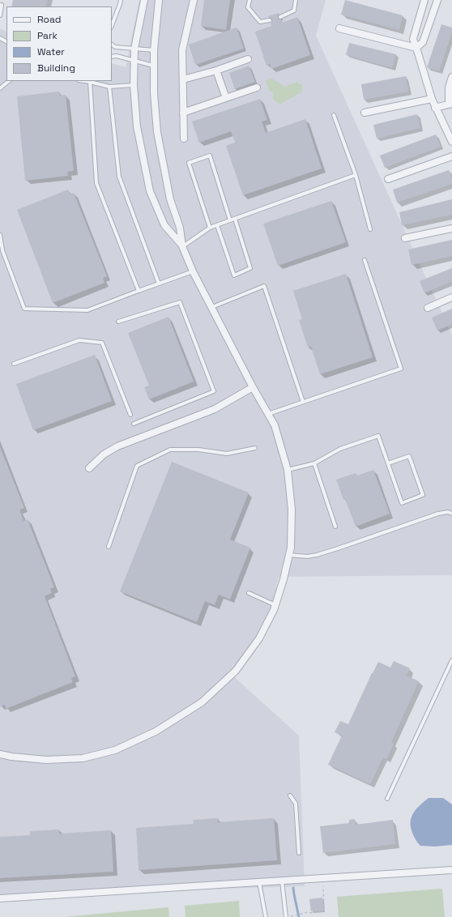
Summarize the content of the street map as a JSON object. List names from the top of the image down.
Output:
{
  "legend": [
    "Road",
    "Park",
    "Water",
    "Building"
  ]
}
